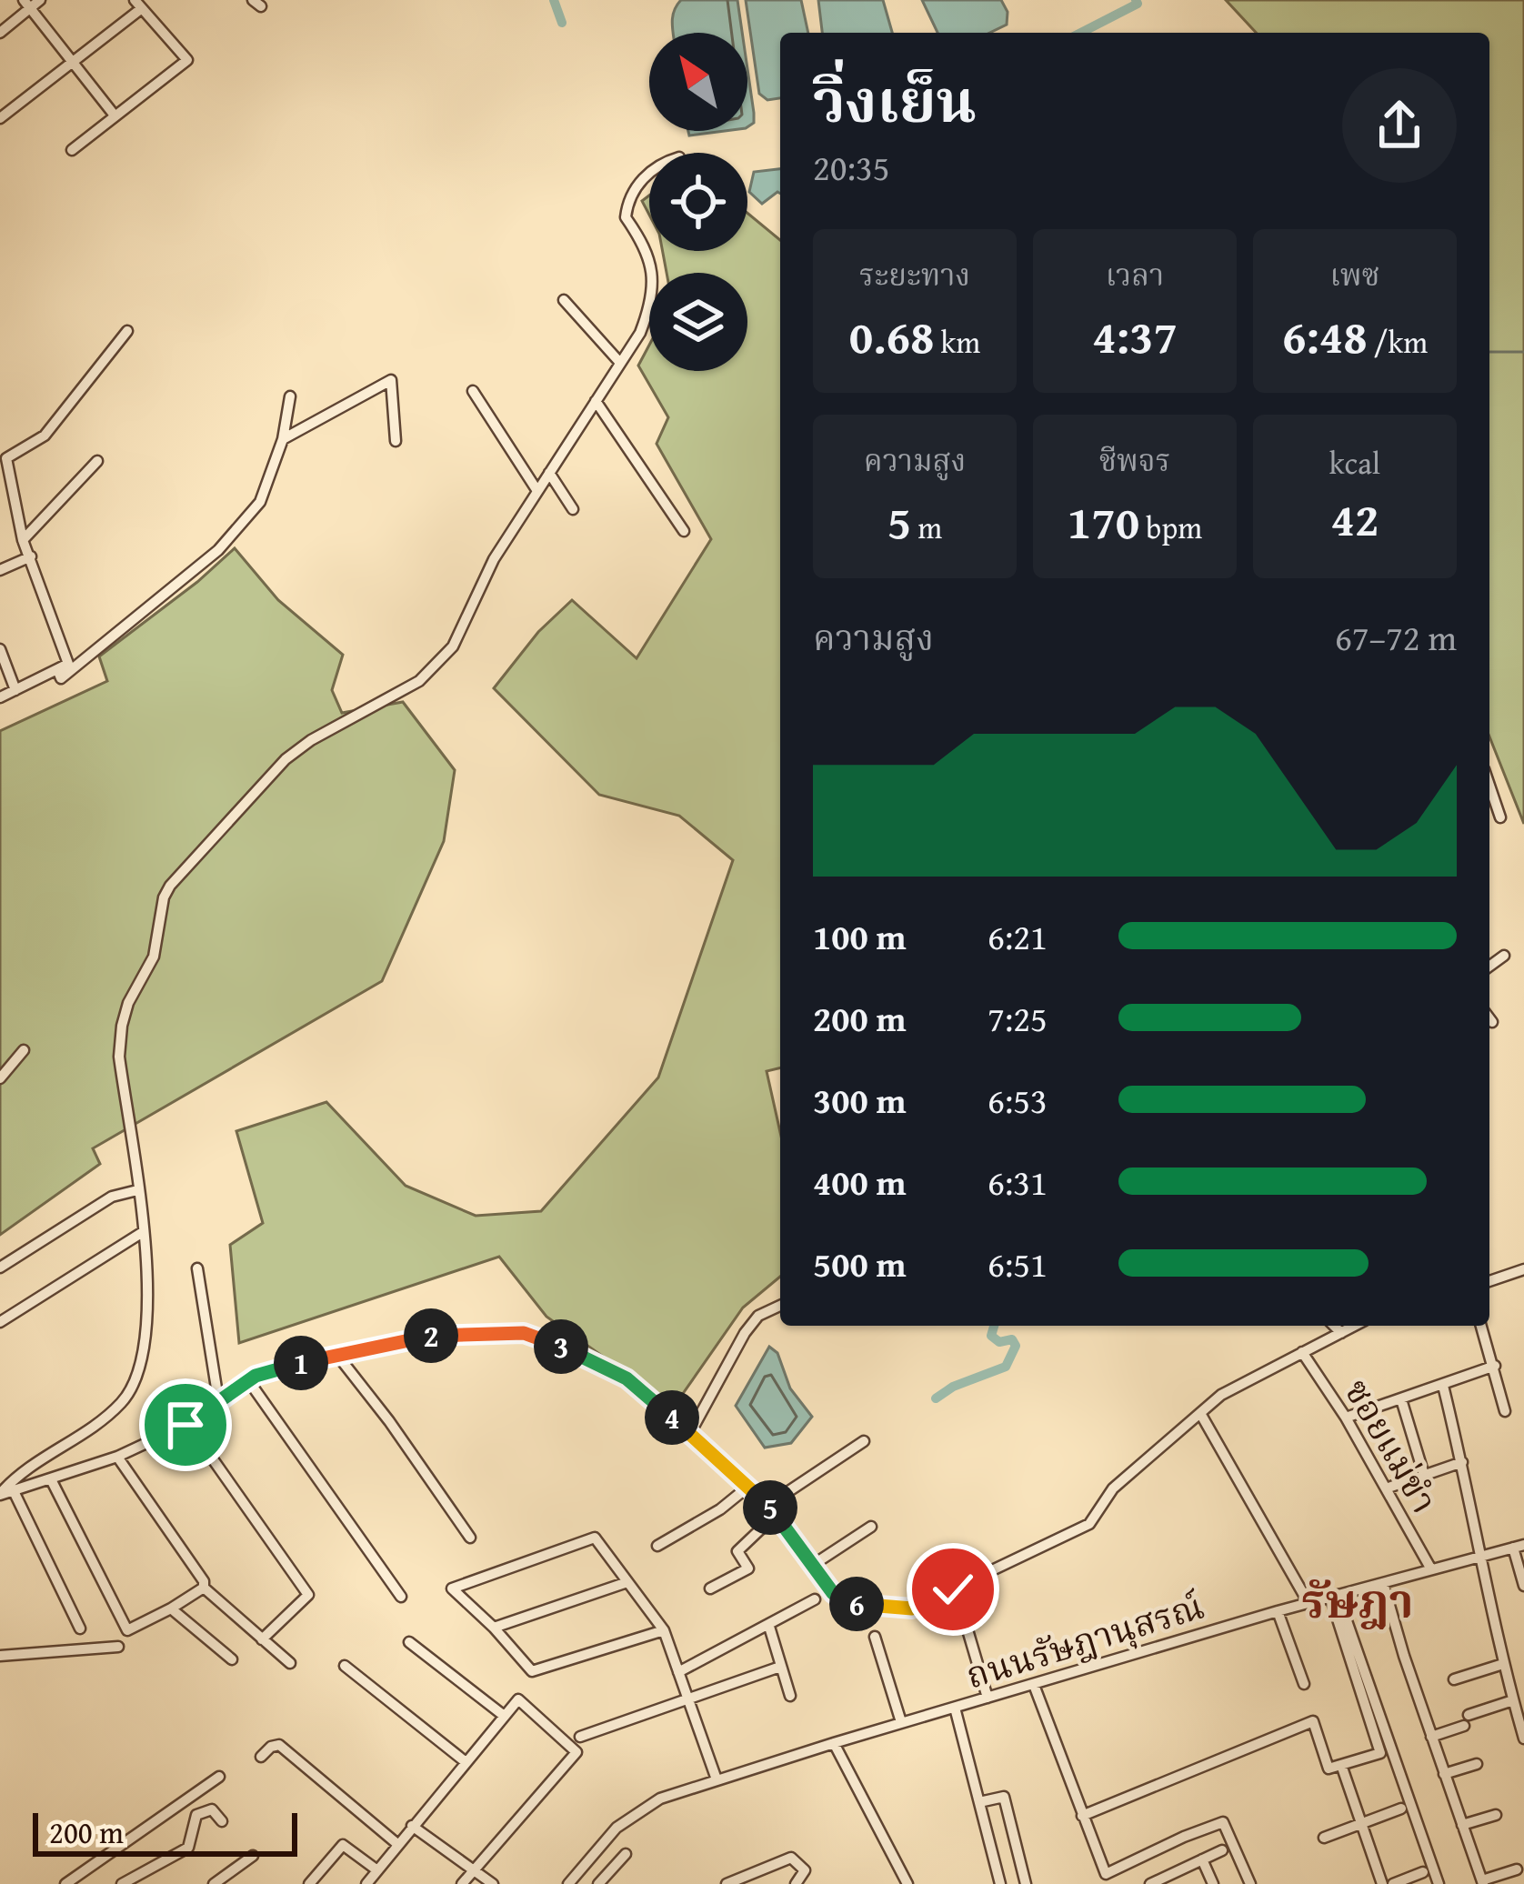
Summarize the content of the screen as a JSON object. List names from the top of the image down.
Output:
{
  "streets": {
    "street": ["ซอยแม่ขำ", "ถนนรัษฎานุสรณ์"]
  },
  "crossings": [
    ["ซอยแม่ขำ", "ถนนรัษฎานุสรณ์"]
  ],
  "districts": ["รัษฎา"],
  "scale_bar": "200 m",
  "north": "top left",
  "page": {
    "heading": ["วิ่งเย็น", "20:35"],
    "stats": [
      ["ระยะทาง", "0.68 km"],
      ["เวลา", "4:37"],
      ["เพซ", "6:48 /km"],
      ["ความสูง", "5 m"],
      ["ชีพจร", "170 bpm"],
      ["kcal", "42"]
    ],
    "chart": ["ความสูง", "67–72 m"],
    "list": [
      {
        "name": "100 m",
        "note": "6:21"
      },
      {
        "name": "200 m",
        "note": "7:25"
      },
      {
        "name": "300 m",
        "note": "6:53"
      },
      {
        "name": "400 m",
        "note": "6:31"
      },
      {
        "name": "500 m",
        "note": "6:51"
      }
    ],
    "pins": [
      "2",
      "3",
      "1",
      "4",
      "5",
      "6"
    ],
    "scale": "200 m"
  }
}
